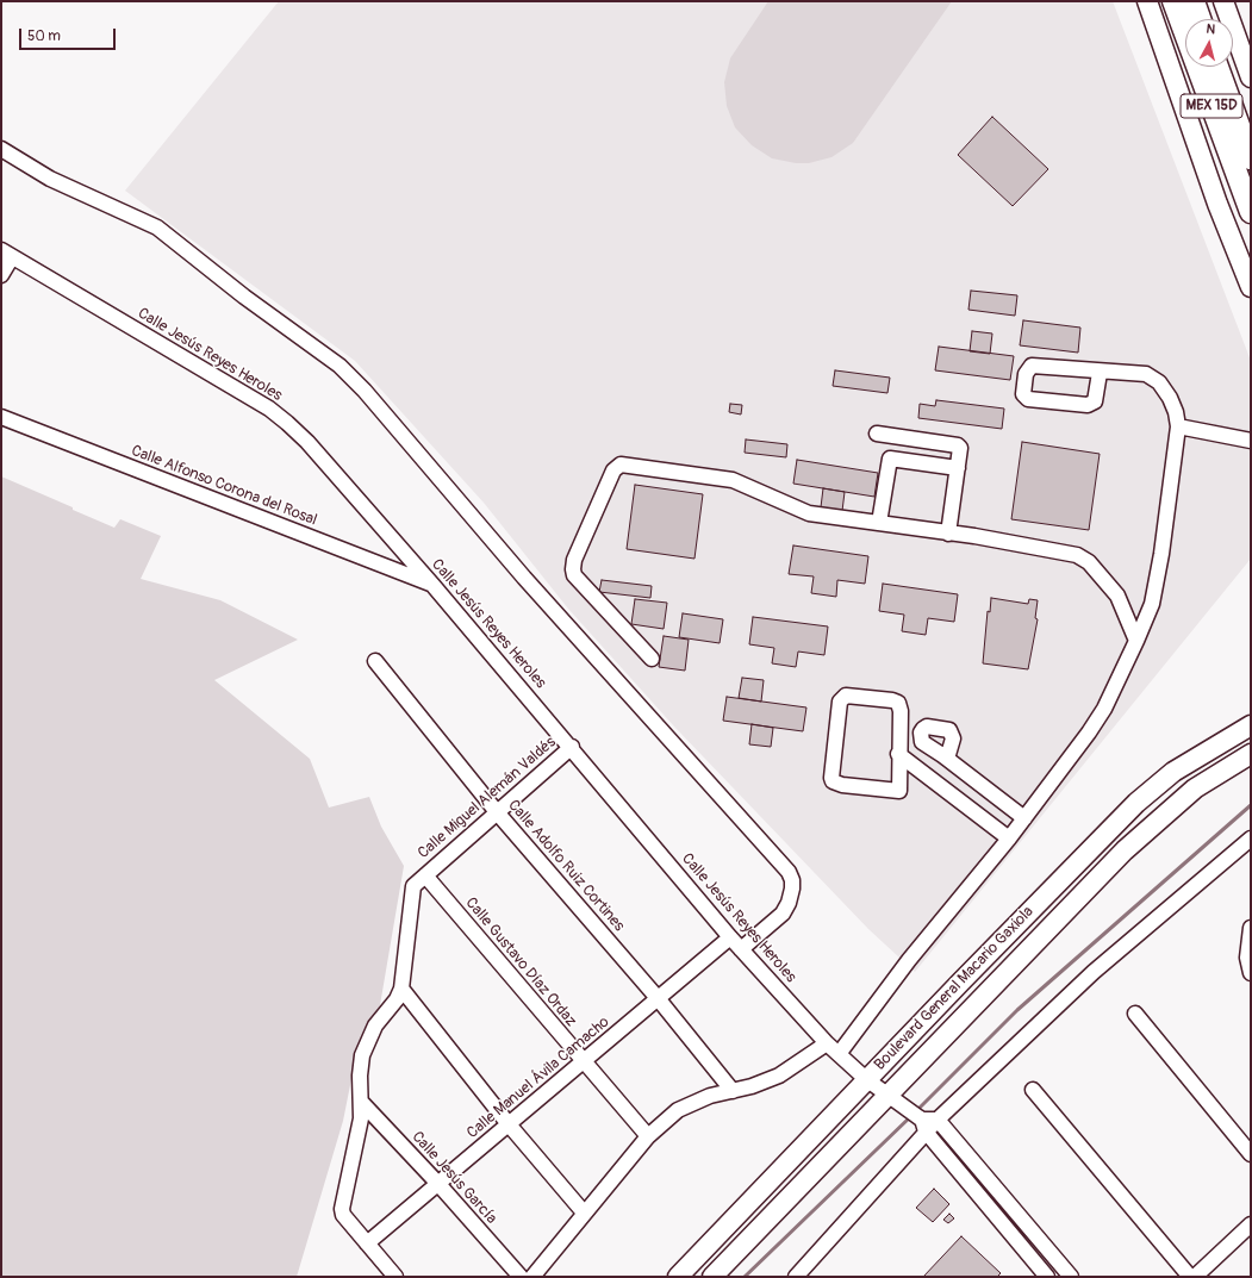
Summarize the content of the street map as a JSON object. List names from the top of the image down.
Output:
{
  "streets": {
    "highway": ["MEX 15D"],
    "main road": ["Boulevard General Macario Gaxiola"],
    "street": [
      "Calle Jesús Reyes Heroles",
      "Calle Alfonso Corona del Rosal",
      "Calle Miguel Alemán Valdés",
      "Calle Adolfo Ruiz Cortines",
      "Calle Gustavo Díaz Ordaz",
      "Calle Manuel Ávila Camacho",
      "Calle Jesús García"
    ]
  },
  "crossings": [
    ["Calle Jesús Reyes Heroles", "Calle Alfonso Corona del Rosal"],
    ["Calle Jesús Reyes Heroles", "Calle Miguel Alemán Valdés"],
    ["Calle Jesús Reyes Heroles", "Boulevard General Macario Gaxiola"],
    ["Calle Jesús Reyes Heroles", "Calle Manuel Ávila Camacho"],
    ["Calle Miguel Alemán Valdés", "Calle Adolfo Ruiz Cortines"],
    ["Calle Miguel Alemán Valdés", "Calle Gustavo Díaz Ordaz"],
    ["Calle Adolfo Ruiz Cortines", "Calle Manuel Ávila Camacho"],
    ["Calle Gustavo Díaz Ordaz", "Calle Manuel Ávila Camacho"],
    ["Calle Manuel Ávila Camacho", "Calle Jesús García"]
  ],
  "scale_bar": "50 m",
  "north": "top"
}
